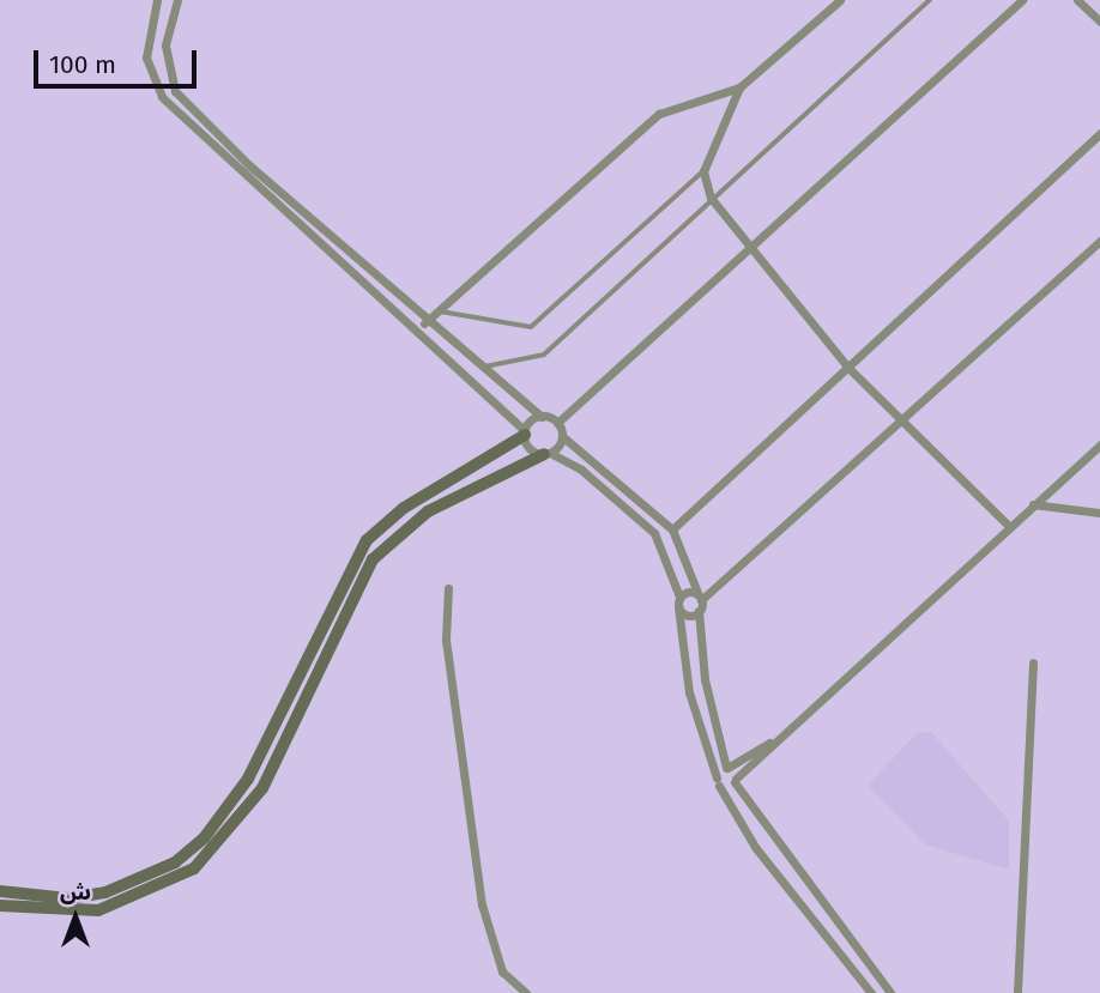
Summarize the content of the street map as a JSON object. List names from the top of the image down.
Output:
{
  "scale_bar": "100 m",
  "north": "top"
}
